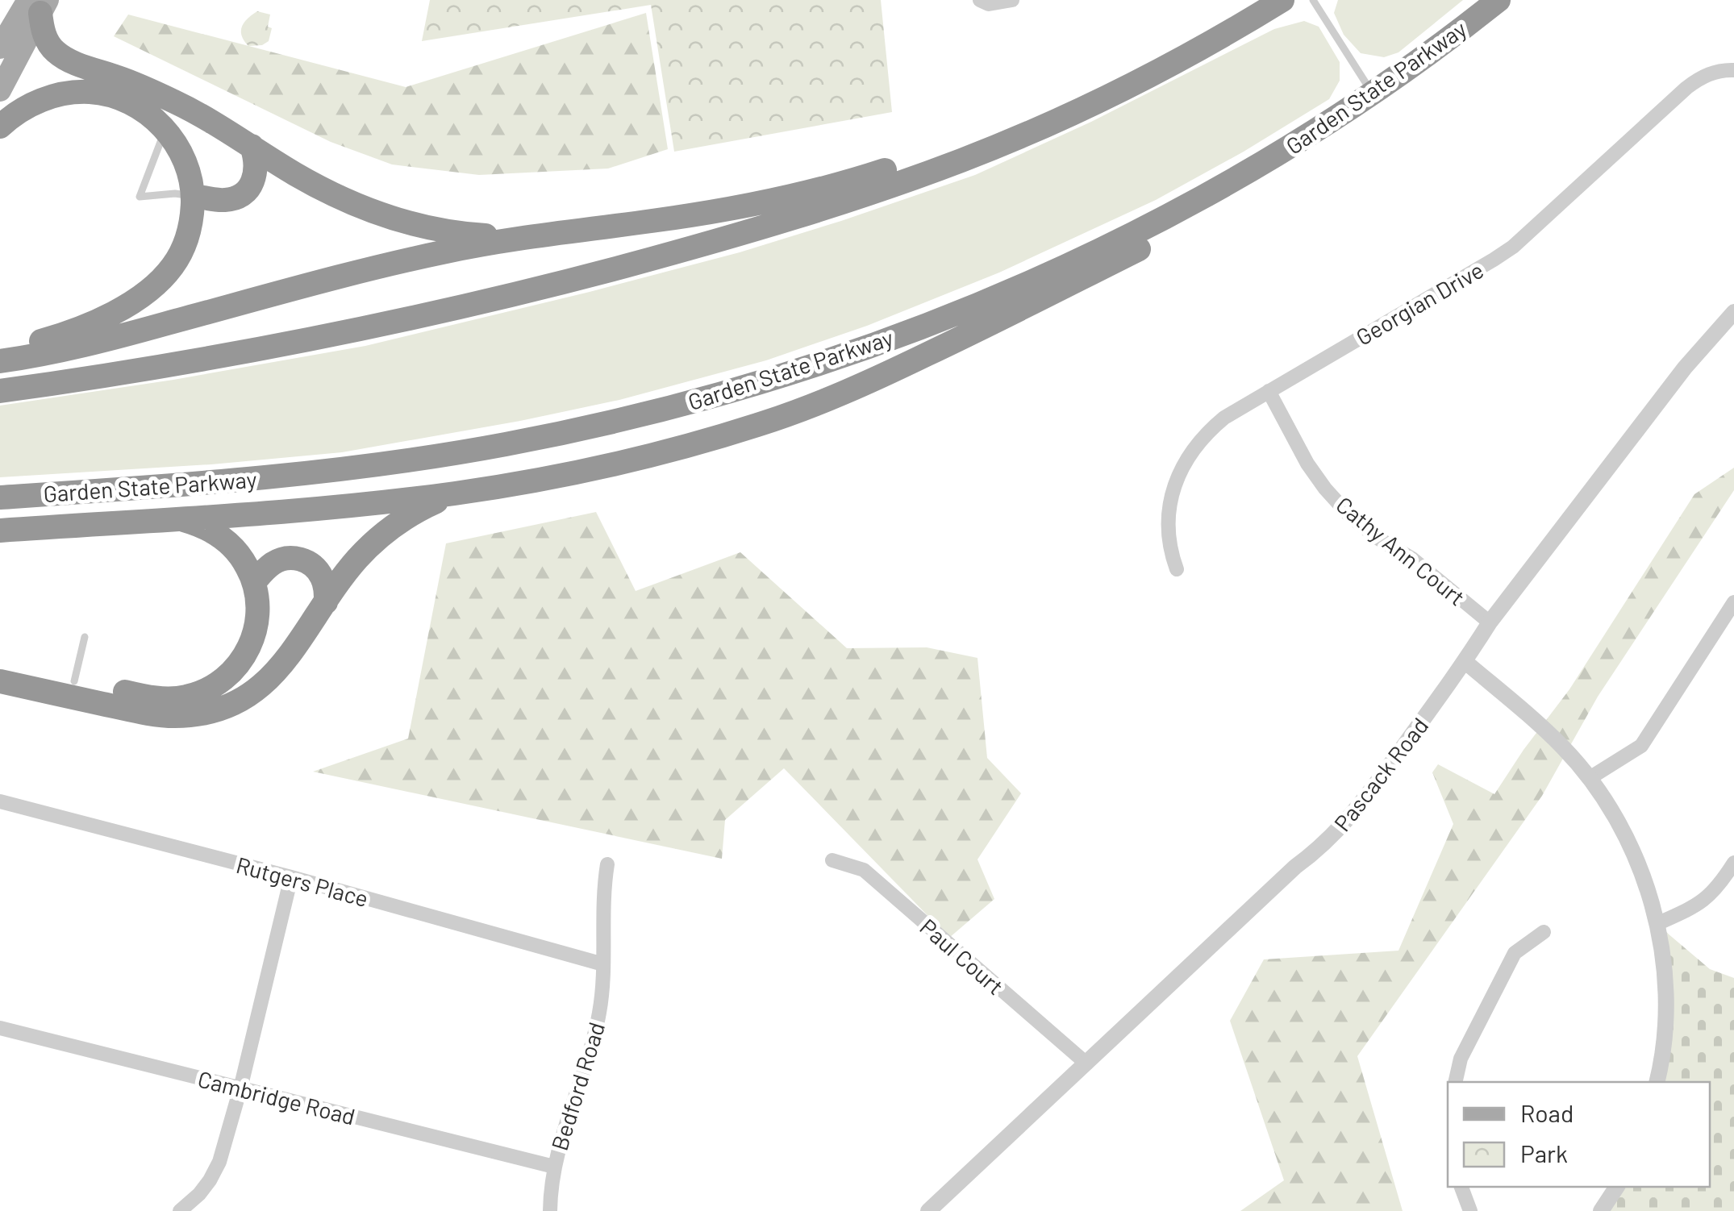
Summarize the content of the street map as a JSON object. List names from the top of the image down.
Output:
{
  "streets": {
    "highway": ["Garden State Parkway"],
    "street": [
      "Georgian Drive",
      "Cathy Ann Court",
      "Pascack Road",
      "Rutgers Place",
      "Paul Court",
      "Bedford Road",
      "Cambridge Road"
    ]
  },
  "crossings": [
    ["Georgian Drive", "Cathy Ann Court"],
    ["Cathy Ann Court", "Pascack Road"],
    ["Pascack Road", "Paul Court"],
    ["Rutgers Place", "Bedford Road"],
    ["Bedford Road", "Cambridge Road"]
  ],
  "legend": ["Road", "Park"]
}
